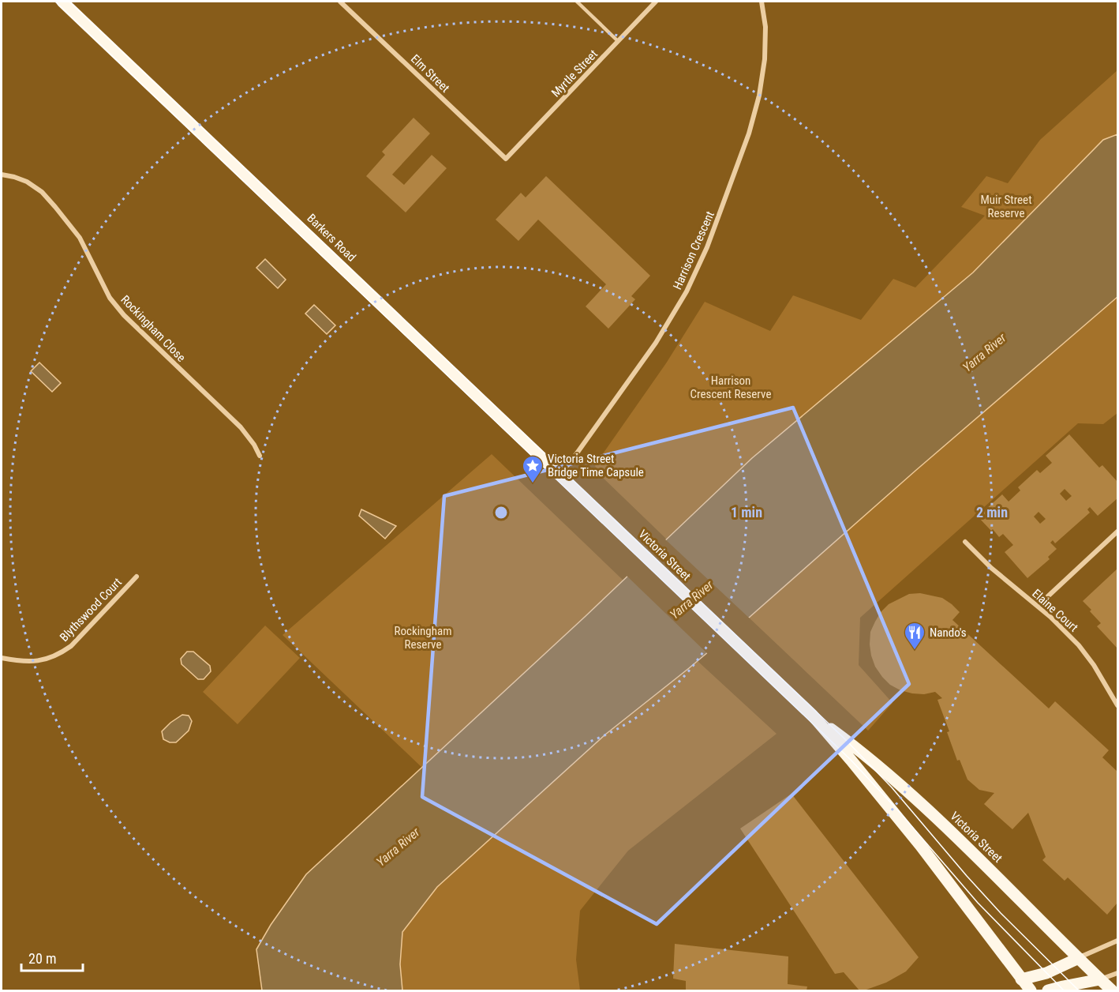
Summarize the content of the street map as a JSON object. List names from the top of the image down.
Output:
{
  "streets": {
    "main road": ["Barkers Road", "Victoria Street"],
    "street": [
      "Elm Street",
      "Myrtle Street",
      "Harrison Crescent",
      "Rockingham Close",
      "Blythswood Court",
      "Elaine Court"
    ]
  },
  "crossings": [
    ["Elm Street", "Myrtle Street"],
    ["Barkers Road", "Harrison Crescent"],
    ["Barkers Road", "Victoria Street"]
  ],
  "water": ["Yarra River"],
  "parks": ["Muir Street Reserve", "Harrison Crescent Reserve", "Rockingham Reserve"],
  "places": {
    "place": ["Victoria Street Bridge Time Capsule"],
    "restaurant": ["Nando's"]
  },
  "scale_bar": "20 m",
  "rings": ["1 min", "2 min"]
}
